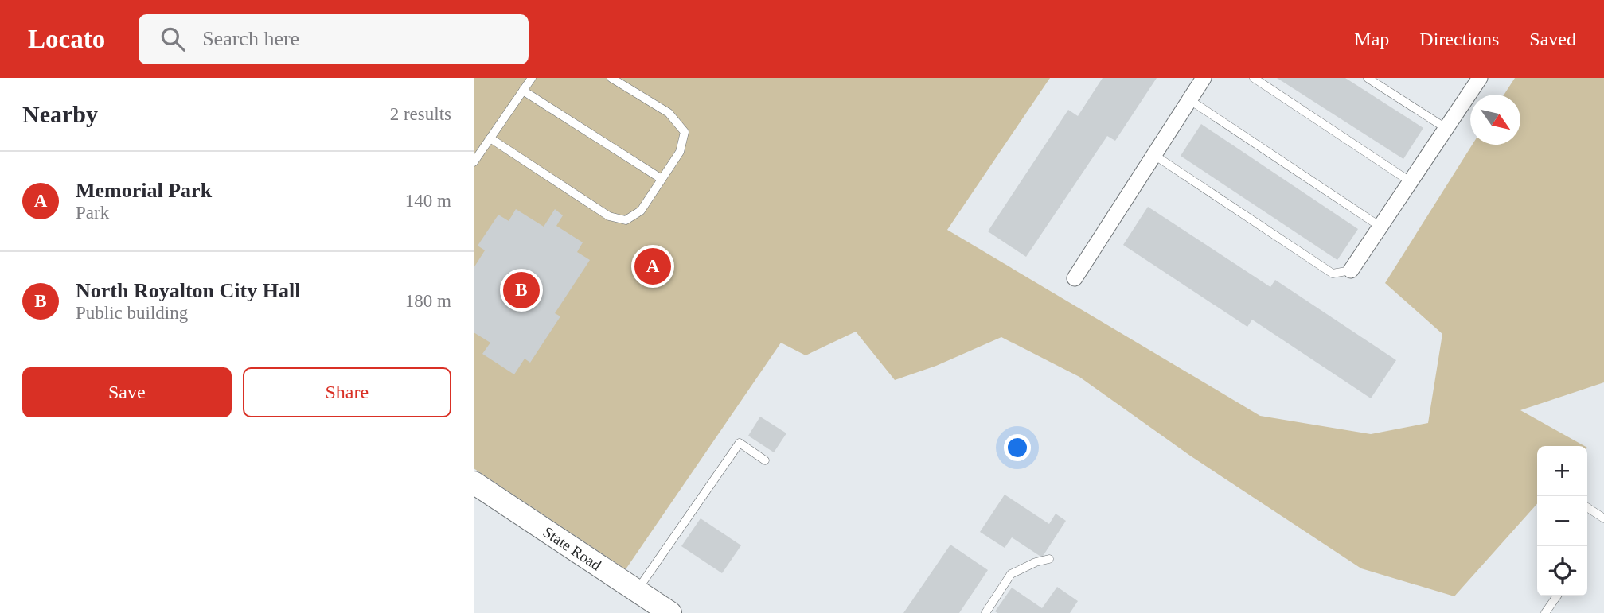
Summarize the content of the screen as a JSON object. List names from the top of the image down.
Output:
{
  "streets": {
    "main road": ["State Road"]
  },
  "north": "bottom right",
  "page": {
    "header": "Locato",
    "search": "Search here",
    "nav": ["Map", "Directions", "Saved"],
    "heading": ["Nearby", "2 results"],
    "list": [
      {
        "mark": "A",
        "name": "Memorial Park",
        "note": "Park",
        "value": "140 m"
      },
      {
        "mark": "B",
        "name": "North Royalton City Hall",
        "note": "Public building",
        "value": "180 m"
      }
    ],
    "pins": ["A", "B"],
    "buttons": ["Save", "Share"],
    "map_buttons": ["+", "−"]
  }
}
